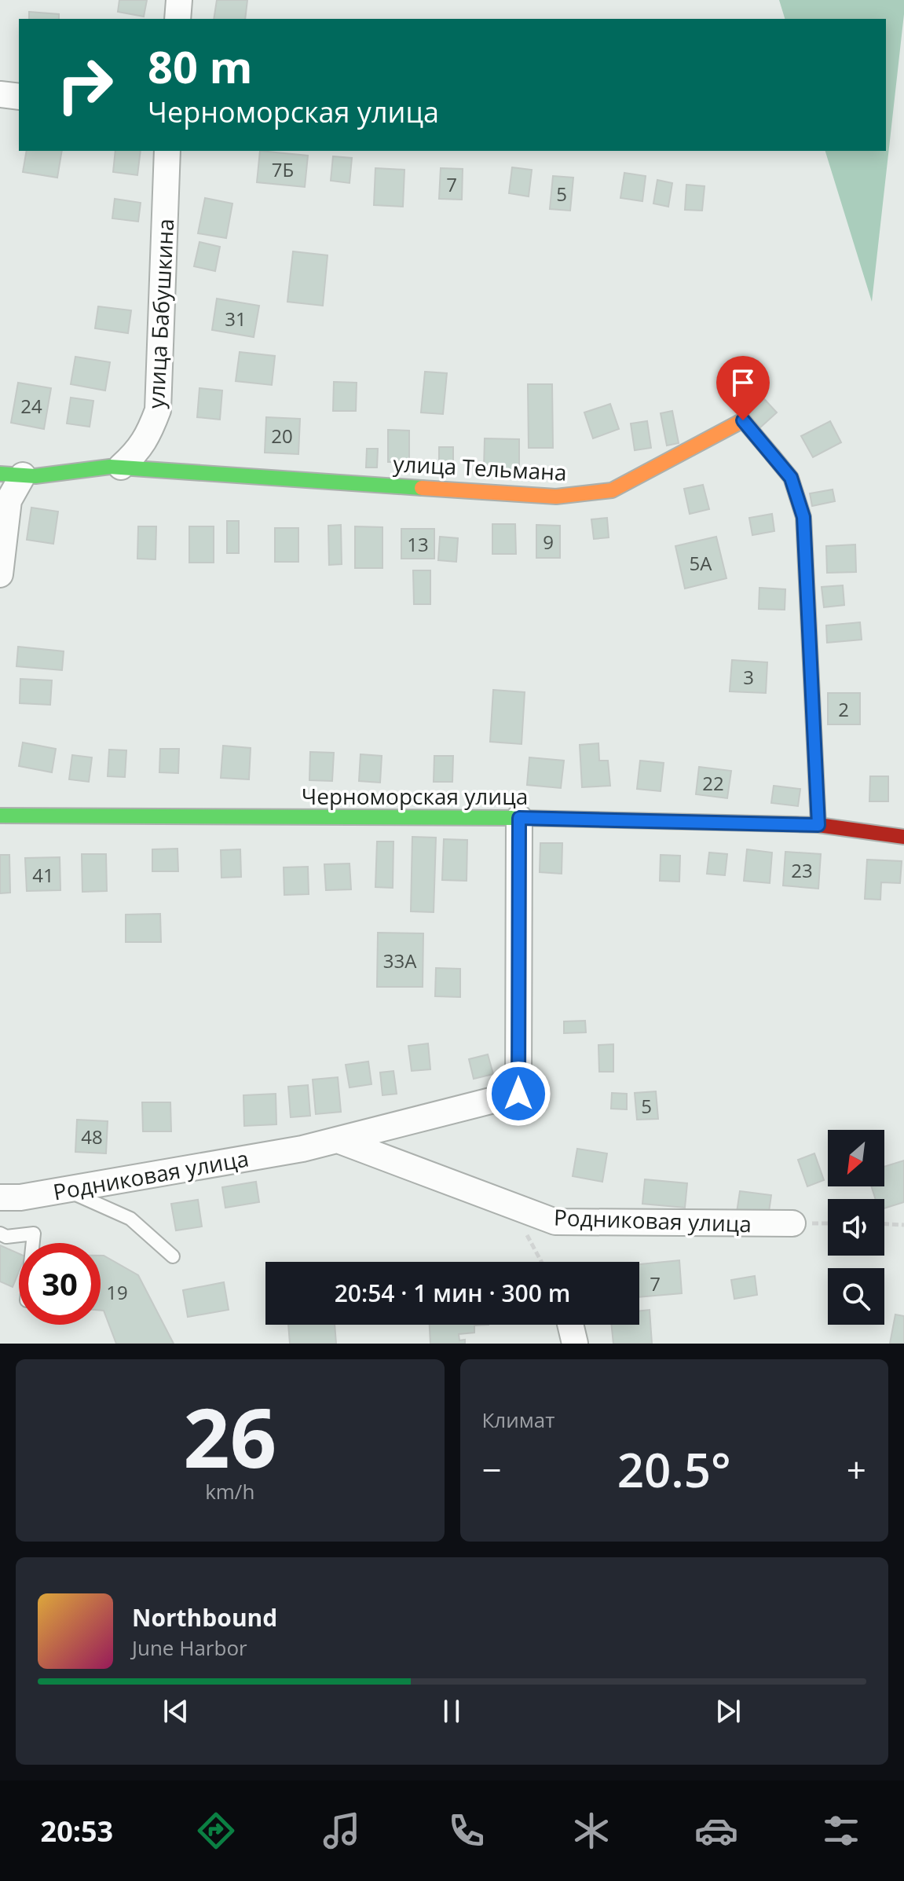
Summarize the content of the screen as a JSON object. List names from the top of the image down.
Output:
{
  "streets": {
    "street": [
      "улица Бабушкина",
      "улица Тельмана",
      "Черноморская улица",
      "Родниковая улица"
    ]
  },
  "crossings": [
    ["улица Бабушкина", "улица Тельмана"],
    ["улица Тельмана", "Черноморская улица"],
    ["Черноморская улица", "Родниковая улица"]
  ],
  "house_numbers": [
    "7Б",
    "7",
    "5",
    "31",
    "24",
    "20",
    "9",
    "13",
    "5А",
    "3",
    "2",
    "22",
    "23",
    "41",
    "33А",
    "5",
    "48",
    "7",
    "19"
  ],
  "north": "bottom left",
  "page": {
    "turn": ["80 m", "Черноморская улица"],
    "limit": "30",
    "trip": "20:54 · 1 мин · 300 m",
    "tile": [
      ["26", "km/h"],
      "Климат"
    ],
    "heat": ["−", "20.5°", "+"],
    "song": ["Northbound", "June Harbor"],
    "tabs": "20:53"
  }
}
